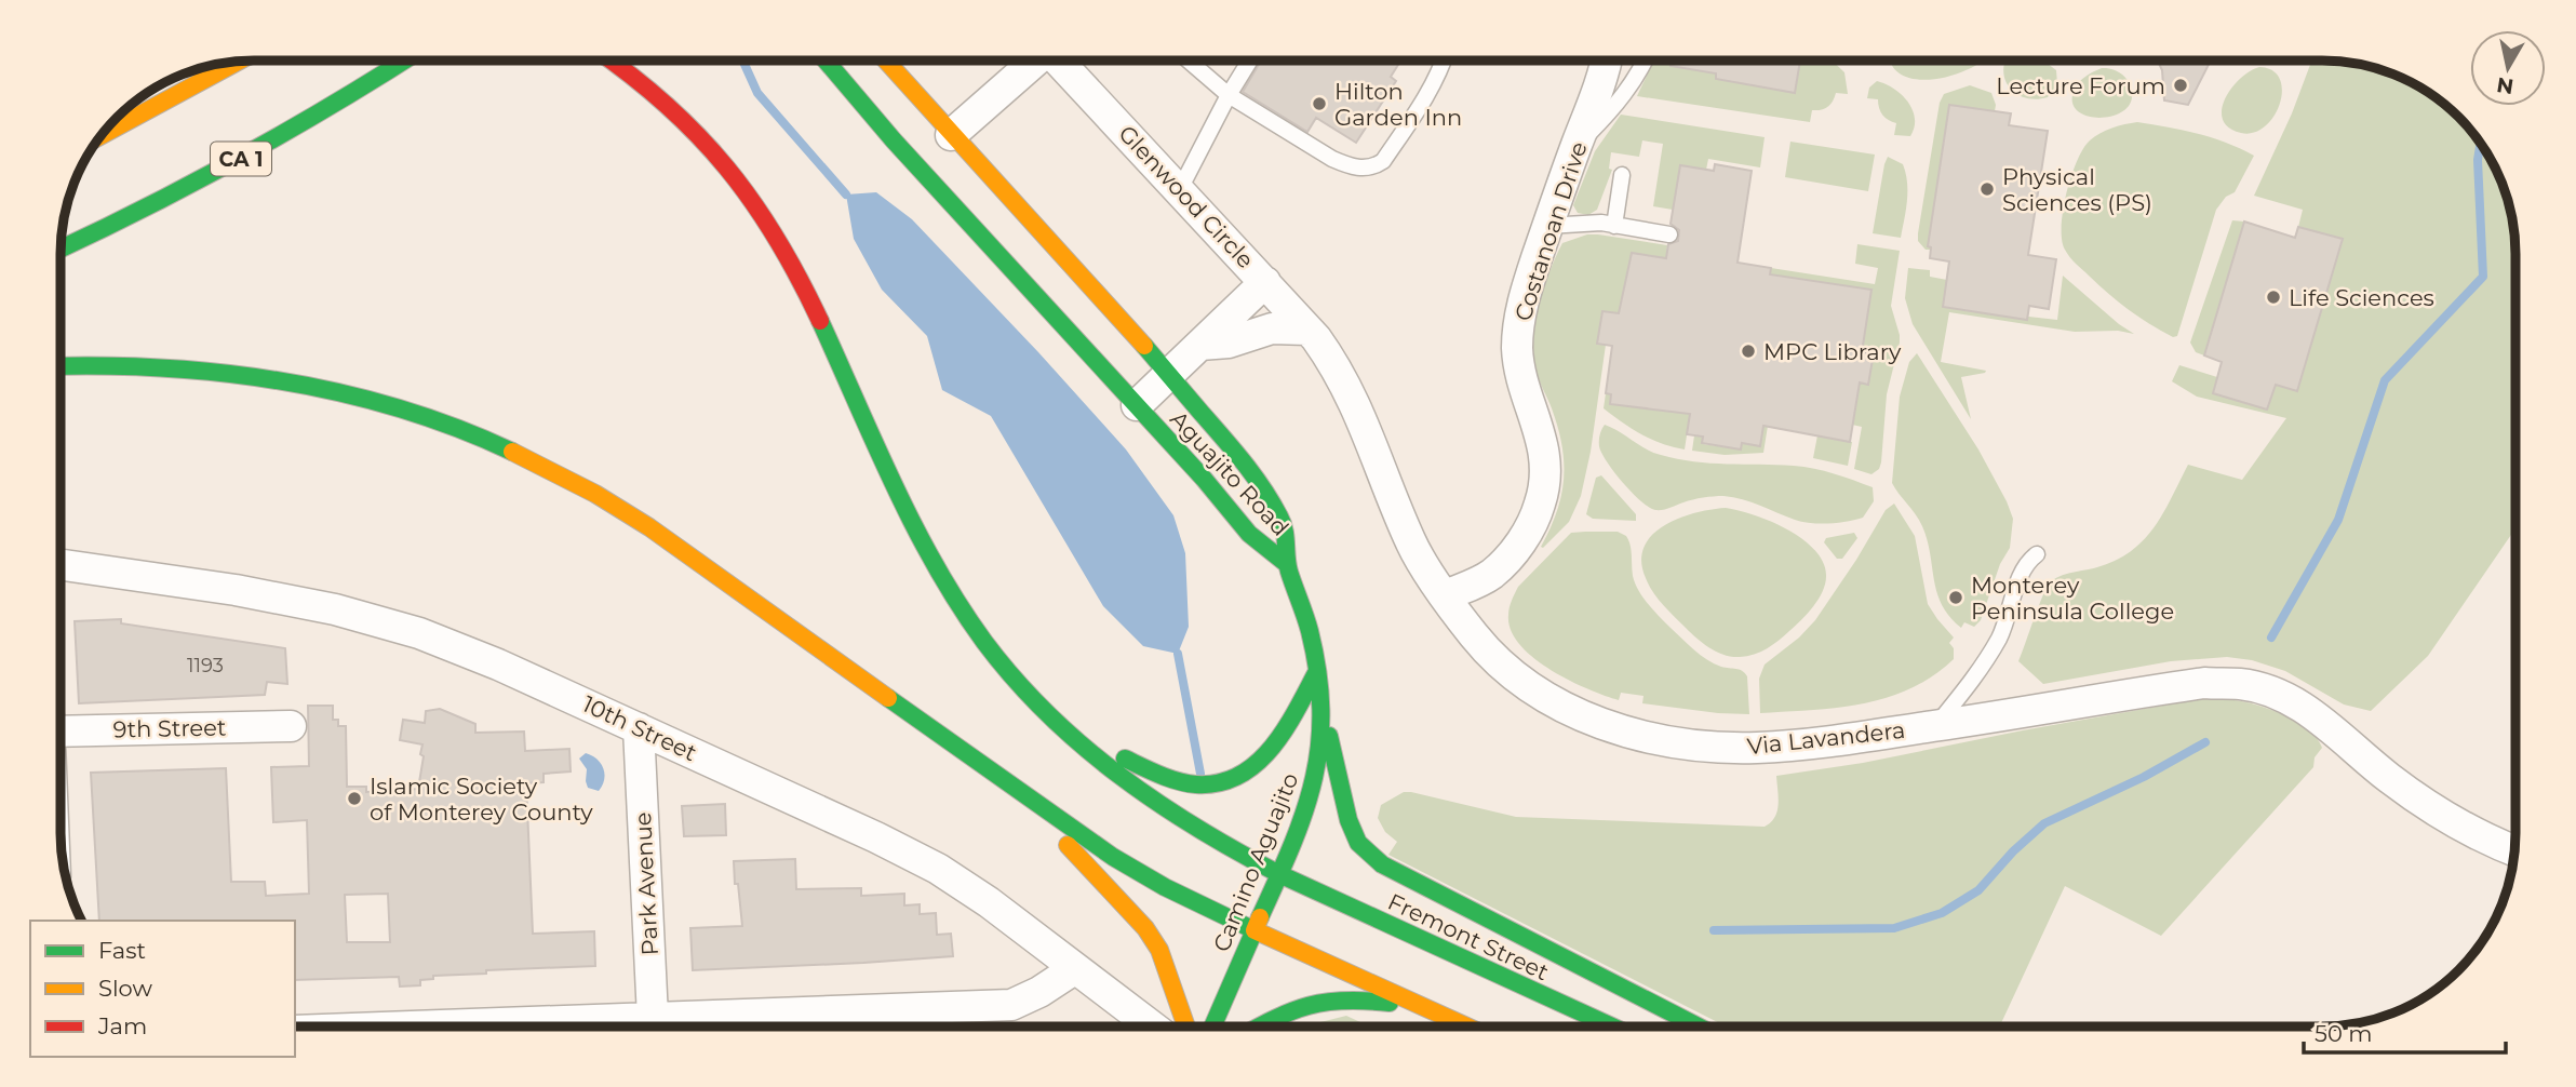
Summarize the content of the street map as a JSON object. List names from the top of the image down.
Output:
{
  "streets": {
    "main road": [
      "CA 1",
      "Aguajito Road",
      "Camino Aguajito",
      "Fremont Street"
    ],
    "street": [
      "Glenwood Circle",
      "Costanoan Drive",
      "9th Street",
      "10th Street",
      "Via Lavandera",
      "Park Avenue"
    ]
  },
  "crossings": [
    ["Glenwood Circle", "Aguajito Road"],
    ["Glenwood Circle", "Via Lavandera"],
    ["Costanoan Drive", "Via Lavandera"],
    ["Aguajito Road", "Camino Aguajito"],
    ["10th Street", "Park Avenue"],
    ["Camino Aguajito", "Fremont Street"]
  ],
  "places": [
    "Lecture Forum",
    "Hilton Garden Inn",
    "Physical Sciences (PS)",
    "Life Sciences",
    "MPC Library",
    "Monterey Peninsula College",
    "Islamic Society of Monterey County"
  ],
  "house_numbers": ["1193"],
  "legend": ["Fast", "Slow", "Jam"],
  "scale_bar": "50 m",
  "north": "bottom"
}
